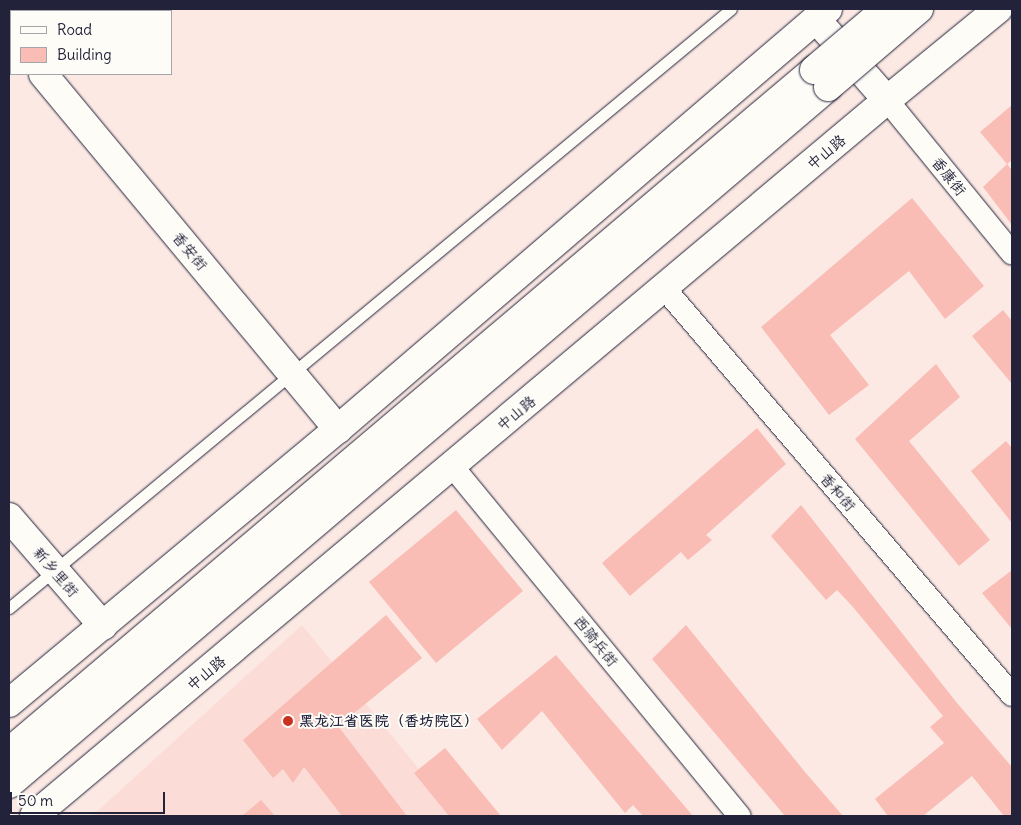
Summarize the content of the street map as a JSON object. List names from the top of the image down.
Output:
{
  "streets": {
    "main road": ["中山路", "香安街", "新乡里街"],
    "street": ["香康街", "香和街", "西骑兵街"]
  },
  "crossings": [
    ["中山路", "香康街"],
    ["中山路", "香和街"],
    ["中山路", "西骑兵街"]
  ],
  "places": ["黑龙江省医院（香坊院区）"],
  "legend": ["Road", "Building"],
  "scale_bar": "50 m"
}
